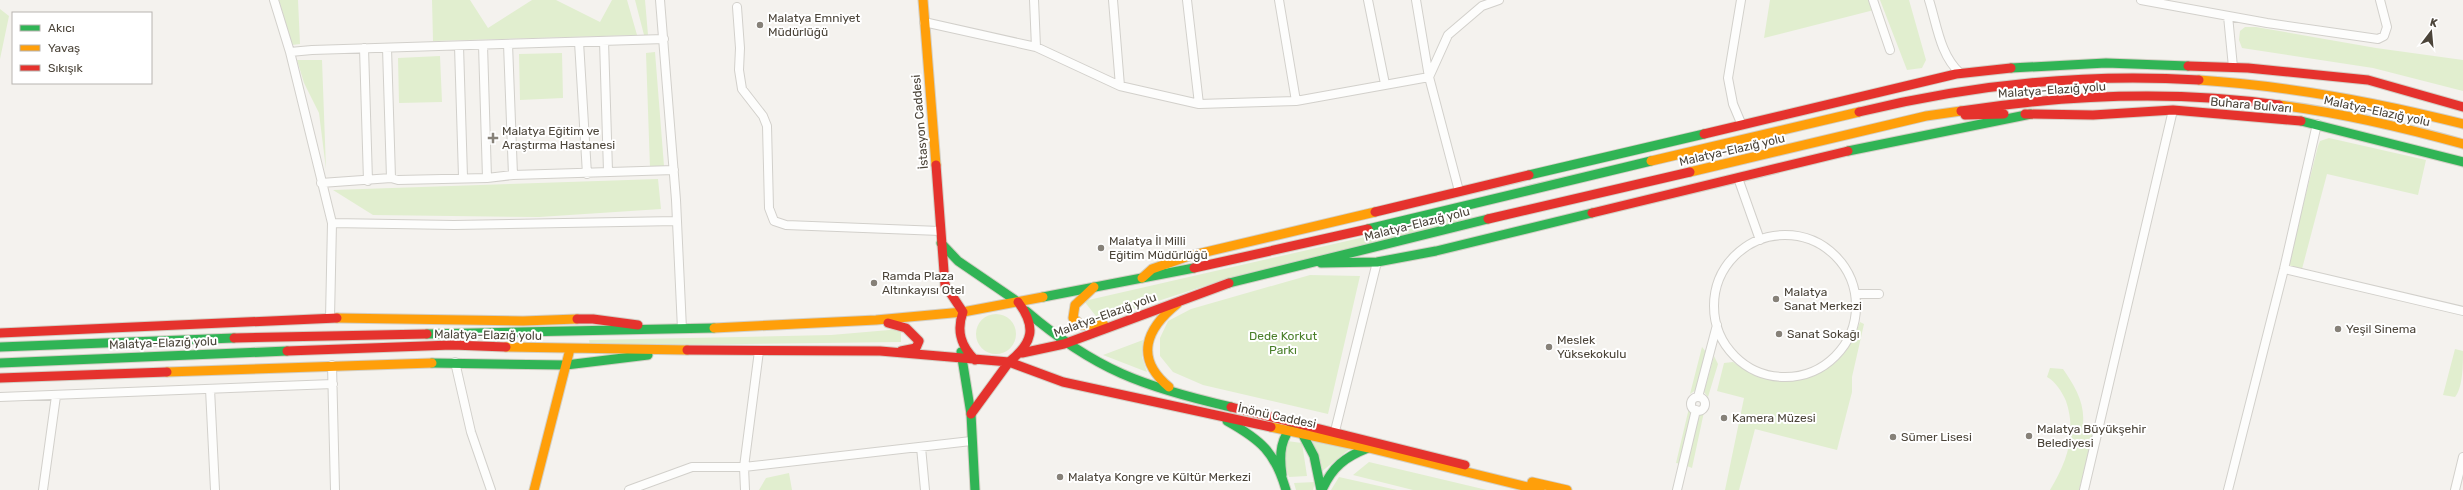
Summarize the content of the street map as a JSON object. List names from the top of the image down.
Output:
{
  "streets": {
    "main road": [
      "Malatya-Elazığ yolu",
      "Buhara Bulvarı",
      "İstasyon Caddesi",
      "İnönü Caddesi"
    ]
  },
  "crossings": [
    ["Malatya-Elazığ yolu", "İstasyon Caddesi"],
    ["Malatya-Elazığ yolu", "İnönü Caddesi"],
    ["İstasyon Caddesi", "İnönü Caddesi"]
  ],
  "parks": ["Dede Korkut Parkı"],
  "places": {
    "other": [
      "Malatya Emniyet Müdürlüğü",
      "Malatya İl Milli Eğitim Müdürlüğü",
      "Ramda Plaza Altınkayısı Otel",
      "Malatya Sanat Merkezi",
      "Yeşil Sinema",
      "Sanat Sokağı",
      "Meslek Yüksekokulu",
      "Kamera Müzesi",
      "Malatya Büyükşehir Belediyesi",
      "Sümer Lisesi",
      "Malatya Kongre ve Kültür Merkezi"
    ],
    "health": ["Malatya Eğitim ve Araştırma Hastanesi"]
  },
  "legend": ["Akıcı", "Yavaş", "Sıkışık"],
  "north": "top"
}
